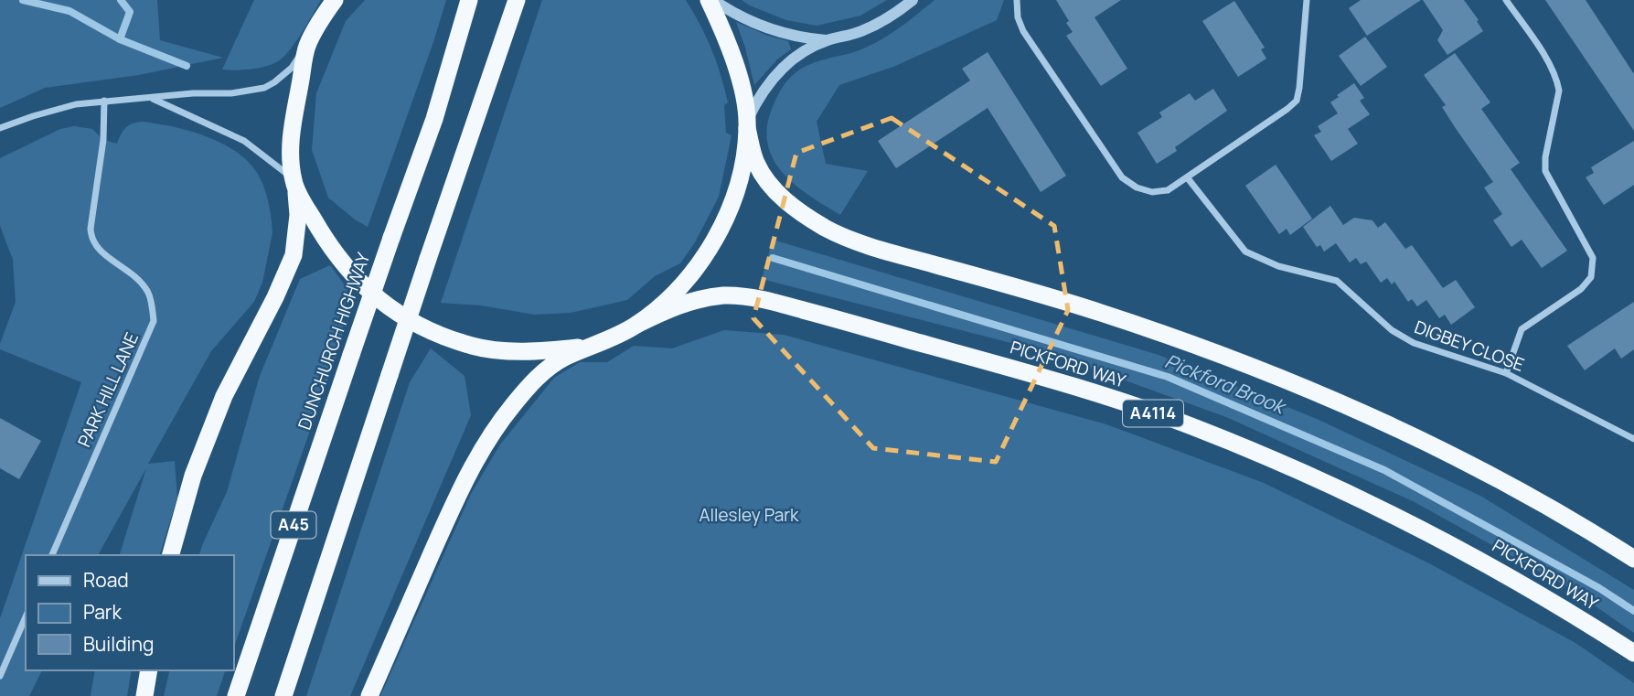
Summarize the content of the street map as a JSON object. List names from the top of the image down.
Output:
{
  "streets": {
    "highway": [
      "DUNCHURCH HIGHWAY",
      "PICKFORD WAY",
      "A4114",
      "A45"
    ],
    "street": ["DIGBEY CLOSE", "PARK HILL LANE"]
  },
  "water": ["Pickford Brook"],
  "parks": ["Allesley Park"],
  "legend": ["Road", "Park", "Building"]
}
